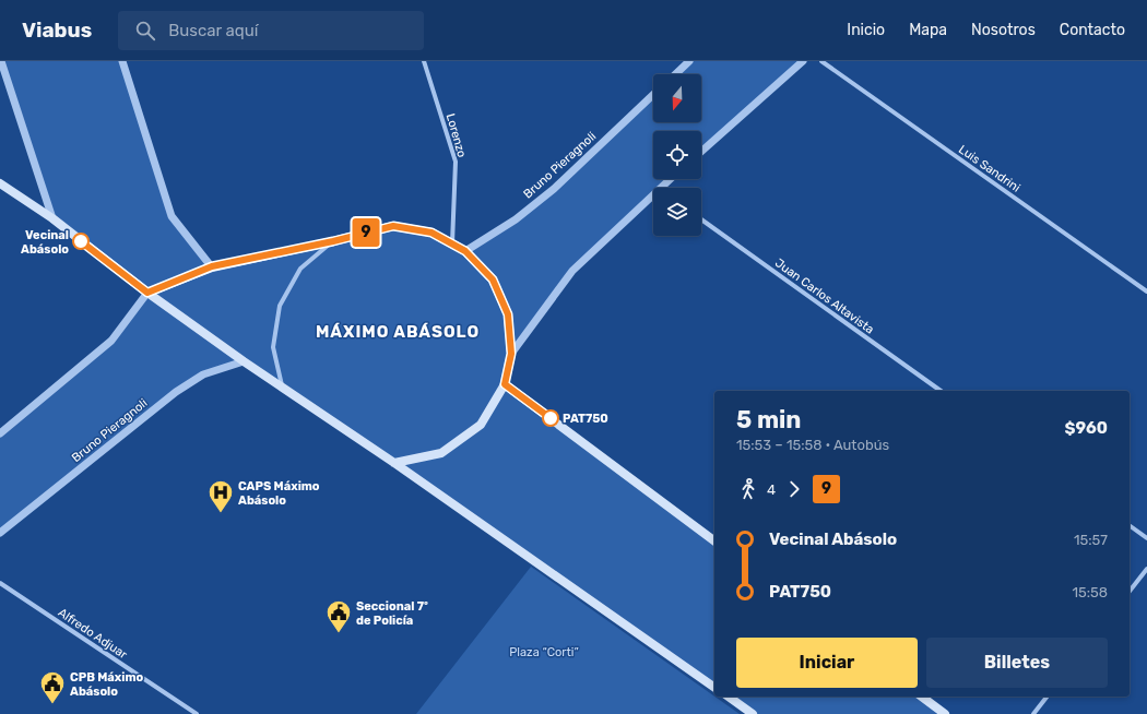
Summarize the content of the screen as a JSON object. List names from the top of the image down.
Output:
{
  "streets": {
    "street": [
      "Lorenzo",
      "Bruno Pieragnoli",
      "Luis Sandrini",
      "Juan Carlos Altavista",
      "Alfredo Adjuar"
    ]
  },
  "districts": ["MÁXIMO ABÁSOLO"],
  "parks": ["Plaza “Corti”"],
  "places": {
    "other": ["Vecinal Abásolo", "PAT750"],
    "hospital": ["CAPS Máximo Abásolo"],
    "public building": ["Seccional 7º de Policía", "CPB Máximo Abásolo"]
  },
  "lines": ["bus line 9"],
  "north": "bottom",
  "page": {
    "header": "Viabus",
    "search": "Buscar aquí",
    "nav": [
      "Inicio",
      "Mapa",
      "Nosotros",
      "Contacto"
    ],
    "on_map": "9",
    "heading": ["5 min", "15:53 – 15:58 · Autobús", "$960"],
    "legs": ["4", "9"],
    "list": [
      {
        "name": "Vecinal Abásolo",
        "value": "15:57"
      },
      {
        "name": "PAT750",
        "value": "15:58"
      }
    ],
    "buttons": ["Iniciar", "Billetes"]
  }
}
